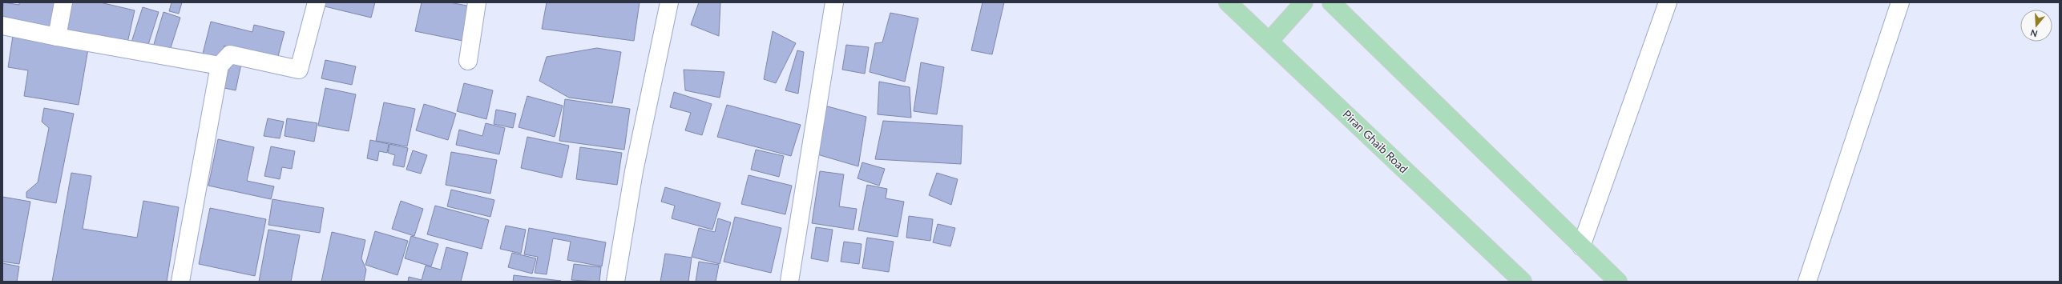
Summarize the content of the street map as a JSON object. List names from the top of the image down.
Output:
{
  "streets": {
    "main road": ["Piran Ghaib Road"]
  },
  "north": "bottom"
}
